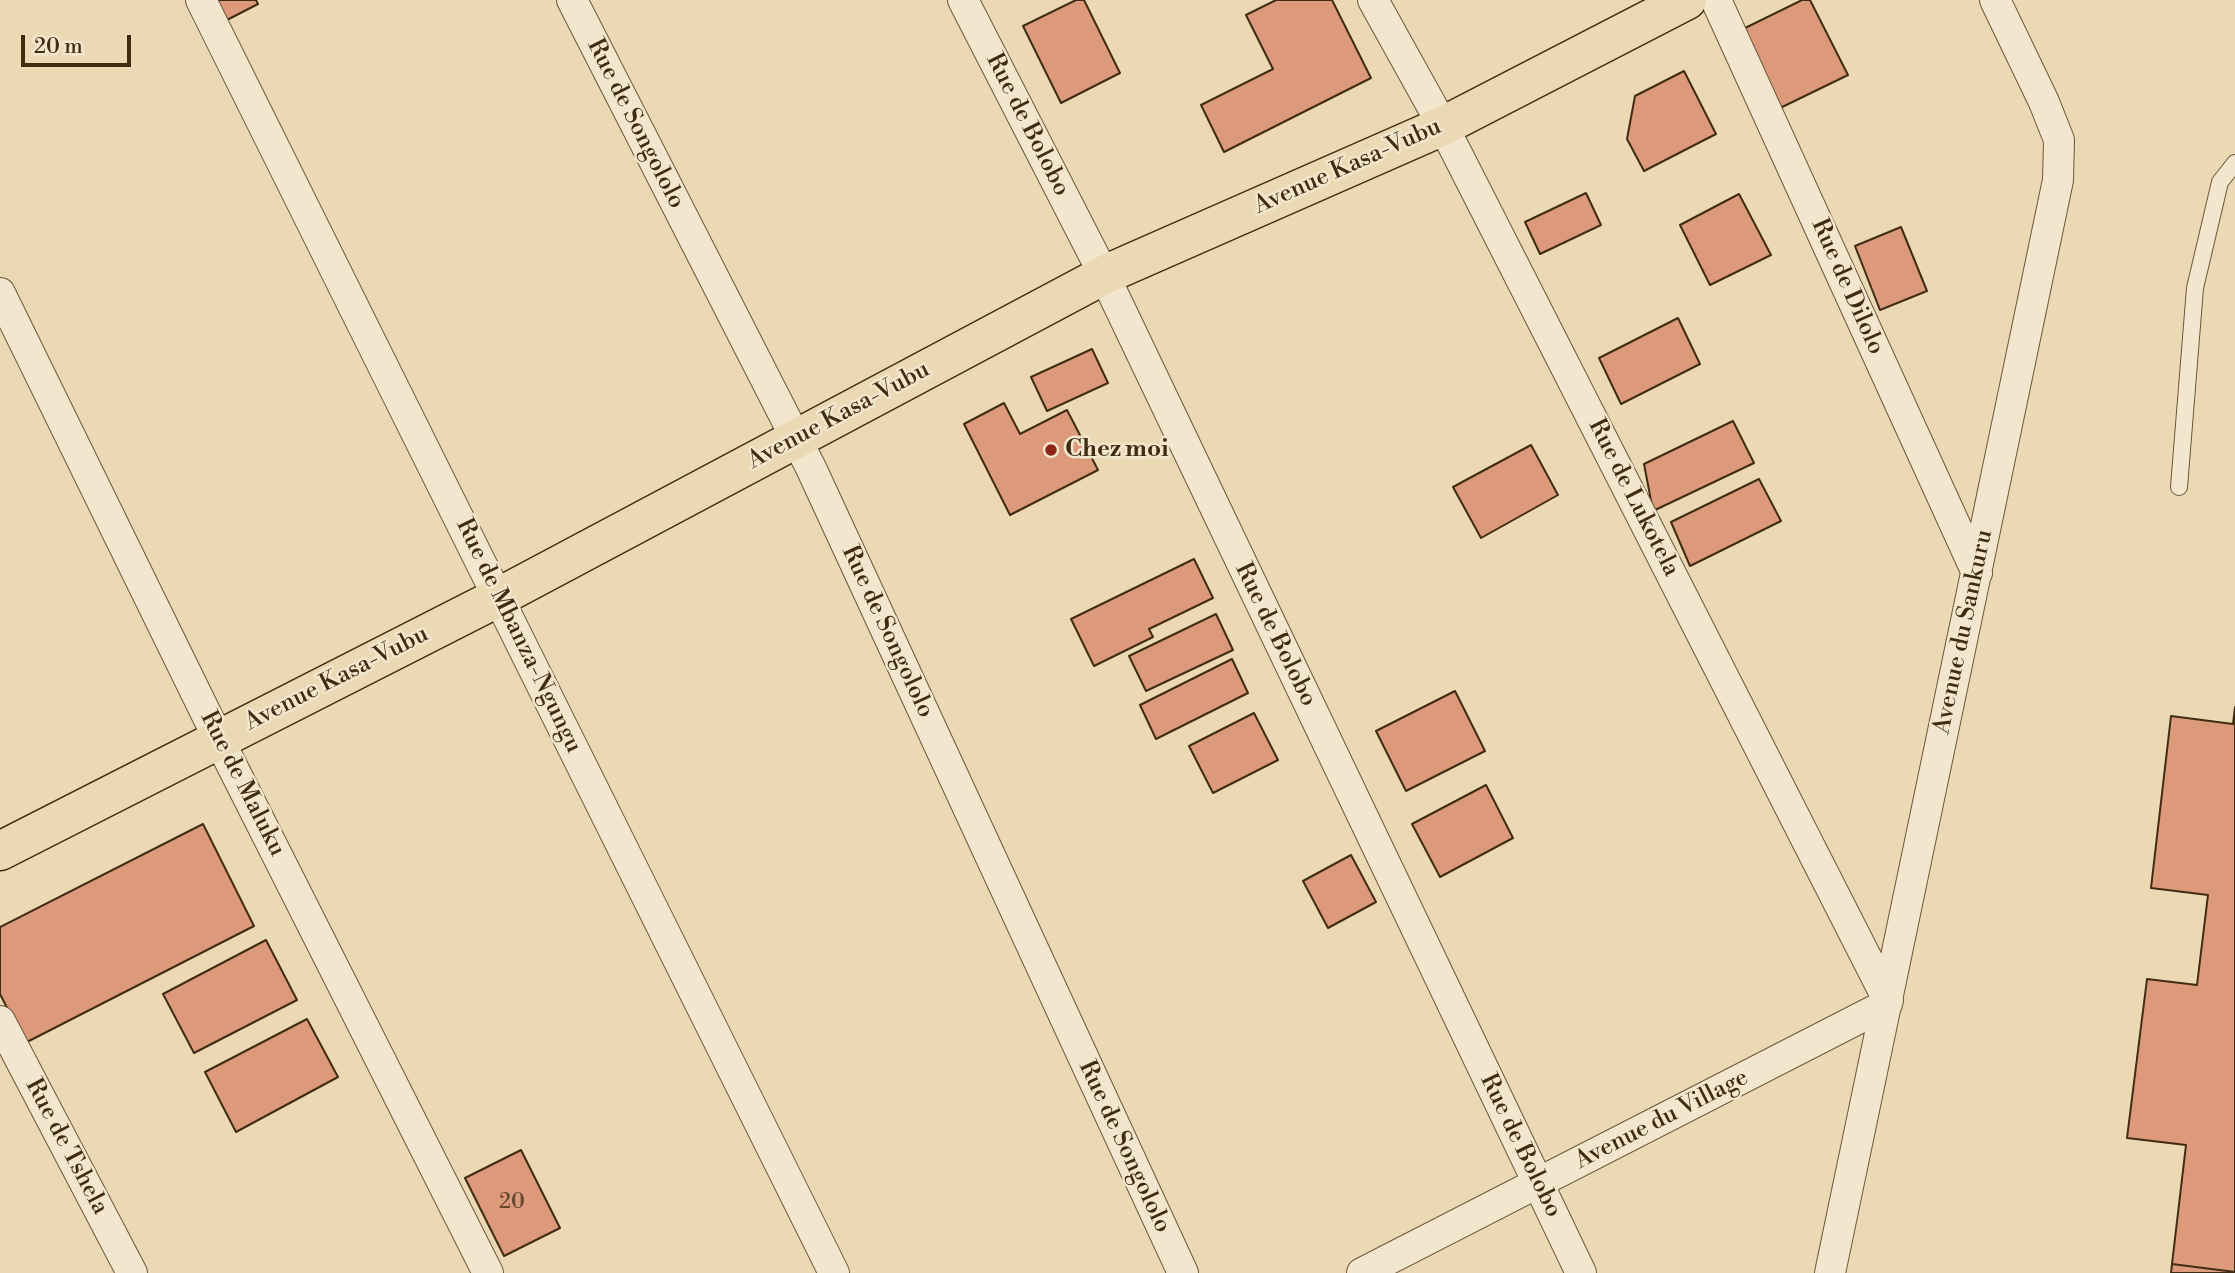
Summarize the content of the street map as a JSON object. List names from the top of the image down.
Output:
{
  "streets": {
    "main road": ["Avenue Kasa-Vubu"],
    "street": [
      "Rue de Songololo",
      "Rue de Bolobo",
      "Rue de Dilolo",
      "Rue de Lukotela",
      "Avenue du Sankuru",
      "Rue de Mbanza-Ngungu",
      "Rue de Maluku",
      "Avenue du Village",
      "Rue de Tshela"
    ]
  },
  "crossings": [
    ["Rue de Songololo", "Avenue Kasa-Vubu"],
    ["Rue de Bolobo", "Avenue Kasa-Vubu"],
    ["Rue de Bolobo", "Avenue du Village"],
    ["Avenue Kasa-Vubu", "Rue de Lukotela"],
    ["Avenue Kasa-Vubu", "Rue de Mbanza-Ngungu"],
    ["Avenue Kasa-Vubu", "Rue de Maluku"],
    ["Rue de Dilolo", "Avenue du Sankuru"],
    ["Rue de Lukotela", "Avenue du Sankuru"],
    ["Rue de Lukotela", "Avenue du Village"],
    ["Avenue du Sankuru", "Avenue du Village"]
  ],
  "places": ["Chez moi"],
  "house_numbers": ["20"],
  "scale_bar": "20 m"
}
